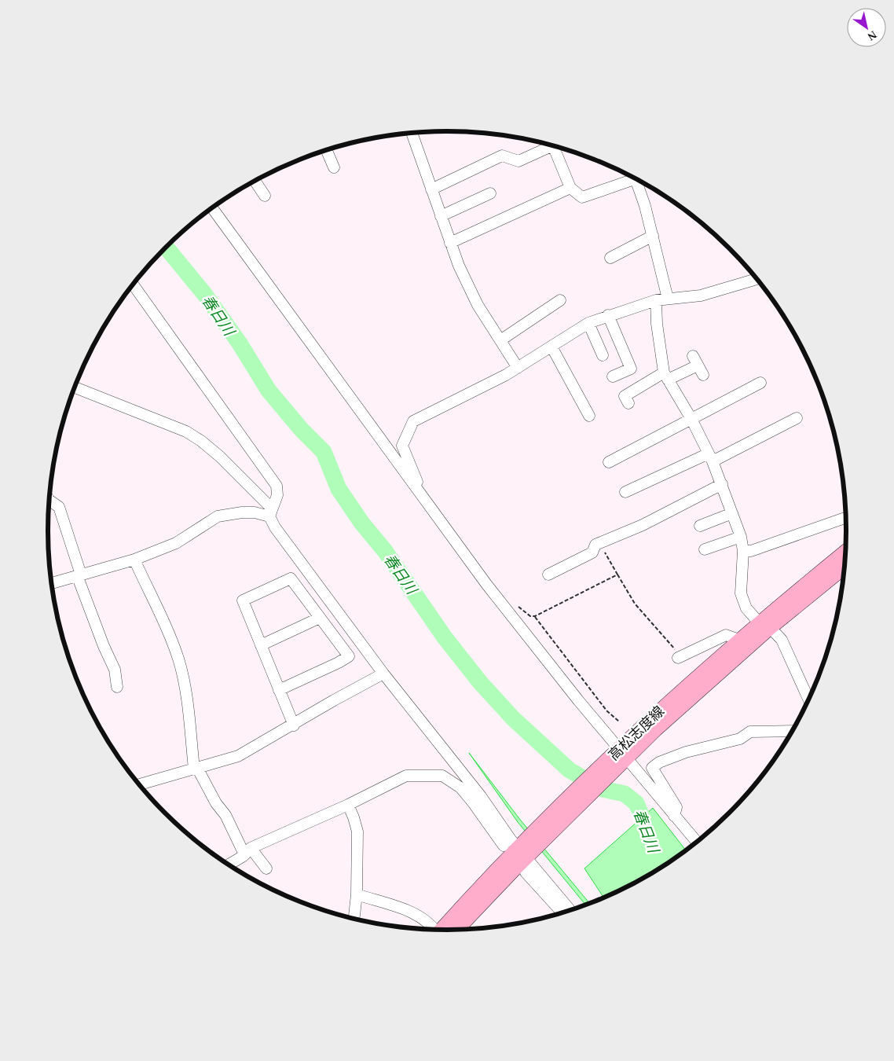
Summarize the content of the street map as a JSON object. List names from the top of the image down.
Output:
{
  "streets": {
    "main road": ["高松志度線"]
  },
  "water": ["春日川"],
  "north": "bottom right"
}
